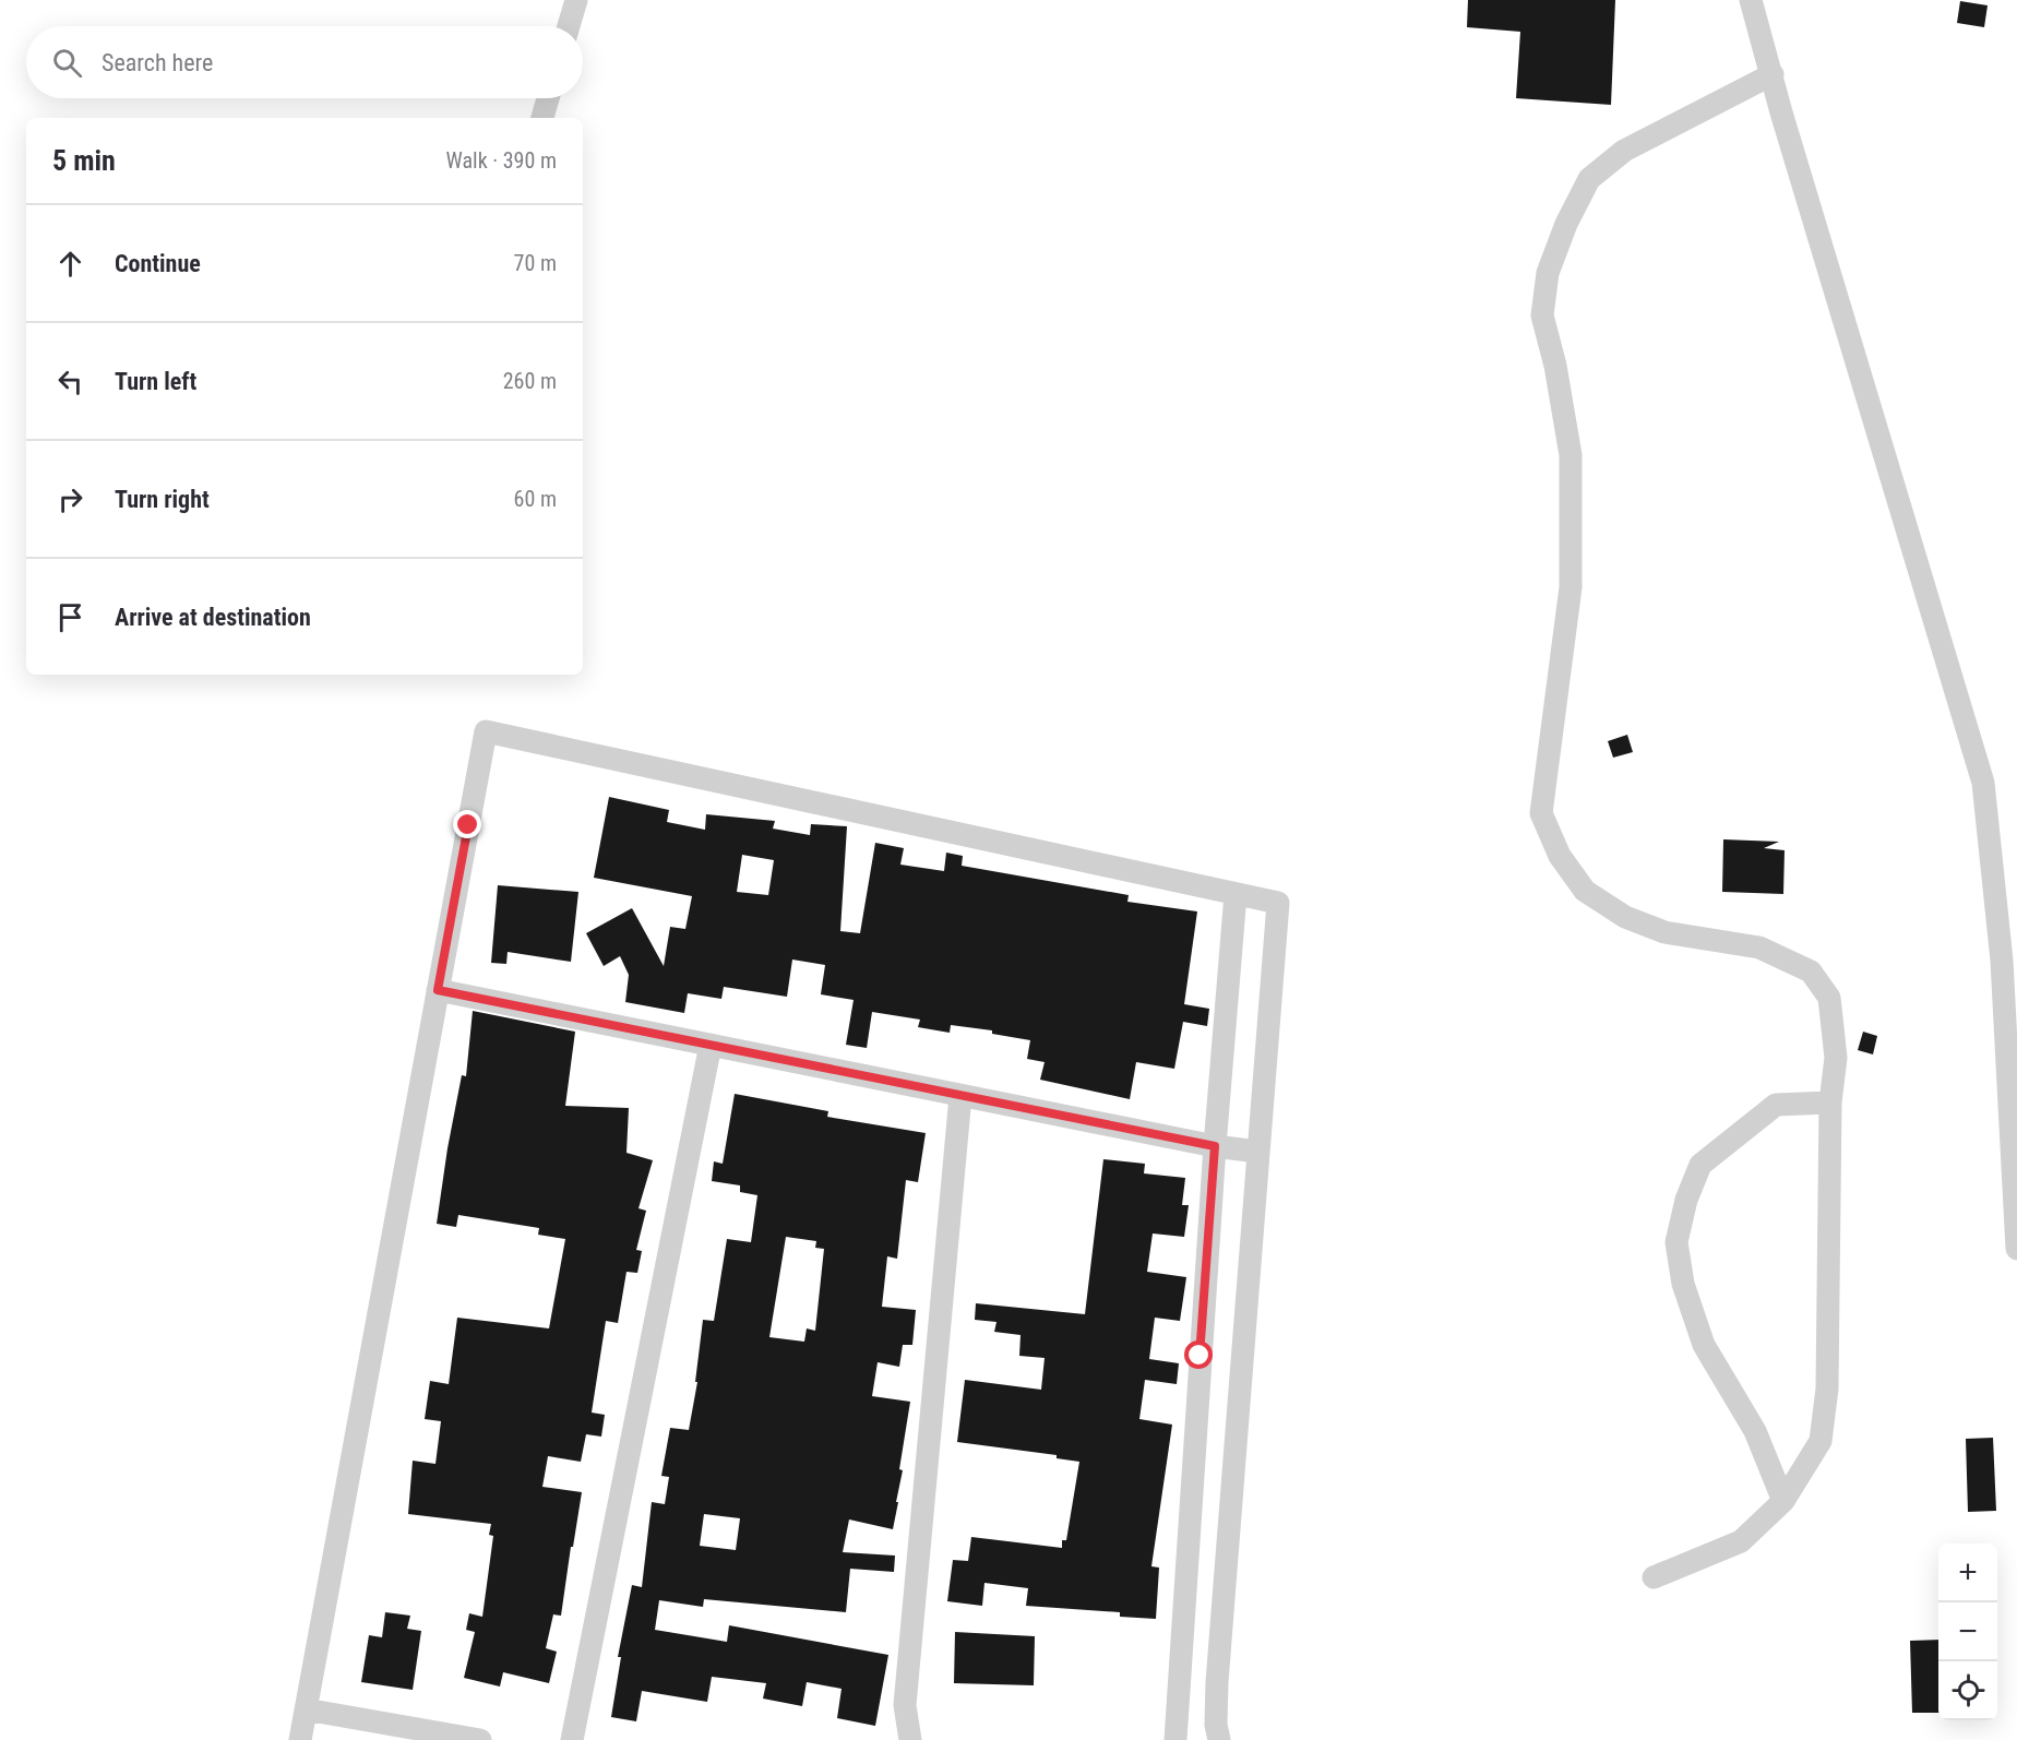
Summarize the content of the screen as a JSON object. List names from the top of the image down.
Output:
{
  "page": {
    "search": "Search here",
    "heading": ["5 min", "Walk · 390 m"],
    "list": [
      ["Continue", "70 m"],
      ["Turn left", "260 m"],
      ["Turn right", "60 m"],
      "Arrive at destination"
    ],
    "map_buttons": ["+", "−"]
  }
}
